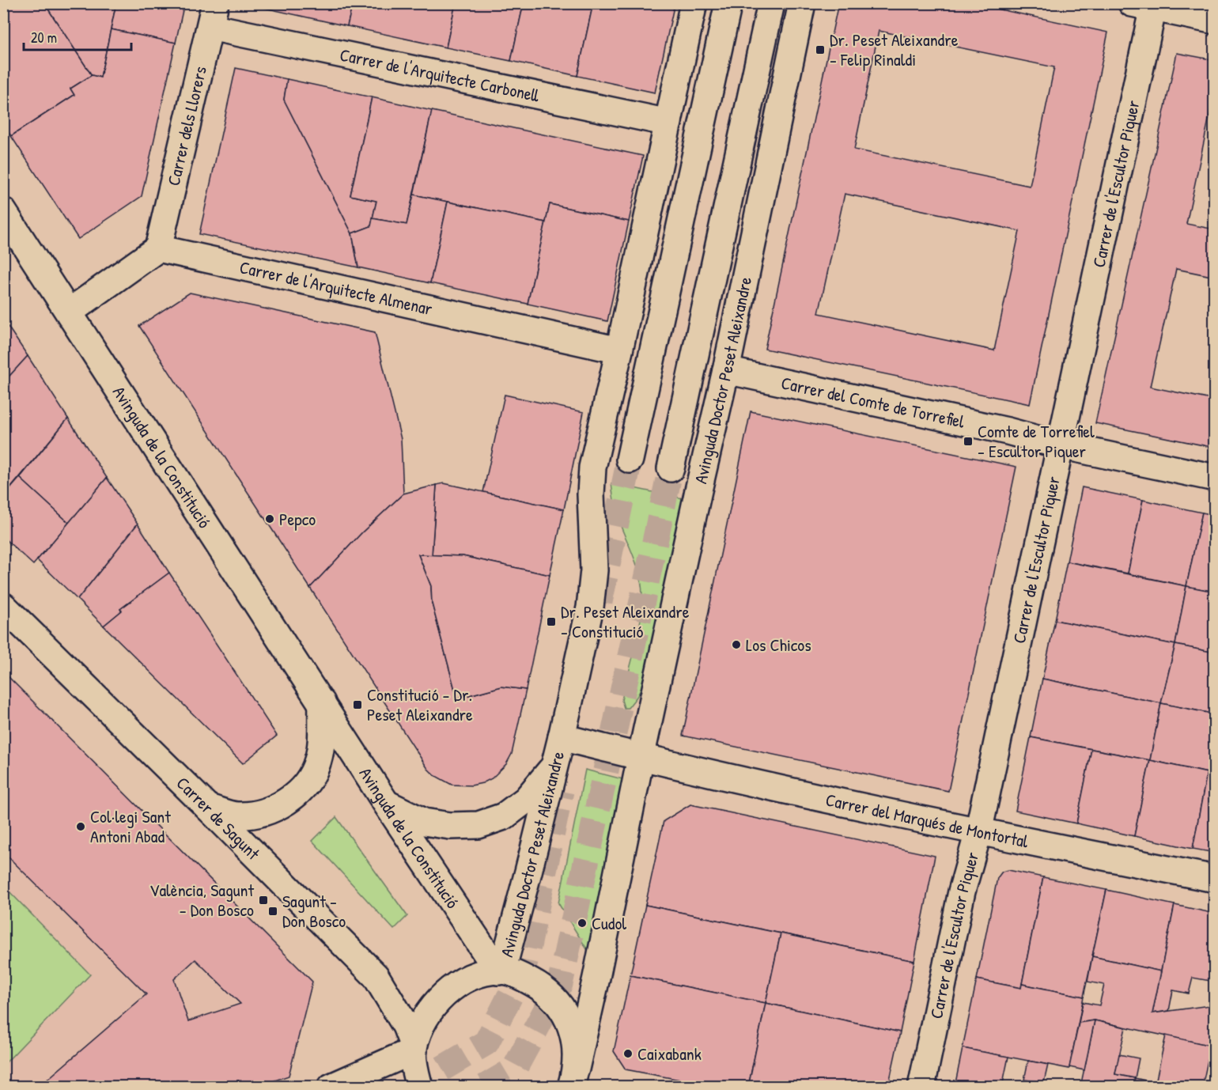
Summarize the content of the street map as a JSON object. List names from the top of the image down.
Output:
{
  "streets": {
    "main road": [
      "Carrer de l'Arquitecte Carbonell",
      "Carrer dels Llorers",
      "Carrer de l'Escultor Piquer",
      "Carrer de l'Arquitecte Almenar",
      "Avinguda Doctor Peset Aleixandre",
      "Carrer del Comte de Torrefiel",
      "Avinguda de la Constitució",
      "Carrer de Sagunt",
      "Carrer del Marqués de Montortal"
    ]
  },
  "crossings": [
    ["Carrer de l'Arquitecte Carbonell", "Carrer dels Llorers"],
    ["Carrer de l'Arquitecte Carbonell", "Avinguda Doctor Peset Aleixandre"],
    ["Carrer dels Llorers", "Carrer de l'Arquitecte Almenar"],
    ["Carrer de l'Escultor Piquer", "Carrer del Comte de Torrefiel"],
    ["Carrer de l'Escultor Piquer", "Carrer del Marqués de Montortal"],
    ["Carrer de l'Arquitecte Almenar", "Avinguda Doctor Peset Aleixandre"],
    ["Avinguda Doctor Peset Aleixandre", "Carrer del Comte de Torrefiel"],
    ["Avinguda Doctor Peset Aleixandre", "Avinguda de la Constitució"],
    ["Avinguda Doctor Peset Aleixandre", "Carrer del Marqués de Montortal"]
  ],
  "places": {
    "transit": [
      "Dr. Peset Aleixandre - Felip Rinaldi",
      "Comte de Torrefiel - Escultor Piquer",
      "Dr. Peset Aleixandre - Constitució",
      "Constitució - Dr. Peset Aleixandre",
      "València, Sagunt - Don Bosco",
      "Sagunt - Don Bosco"
    ],
    "other": [
      "Pepco",
      "Los Chicos",
      "Col·legi Sant Antoni Abad",
      "Cudol",
      "Caixabank"
    ]
  },
  "scale_bar": "20 m"
}
